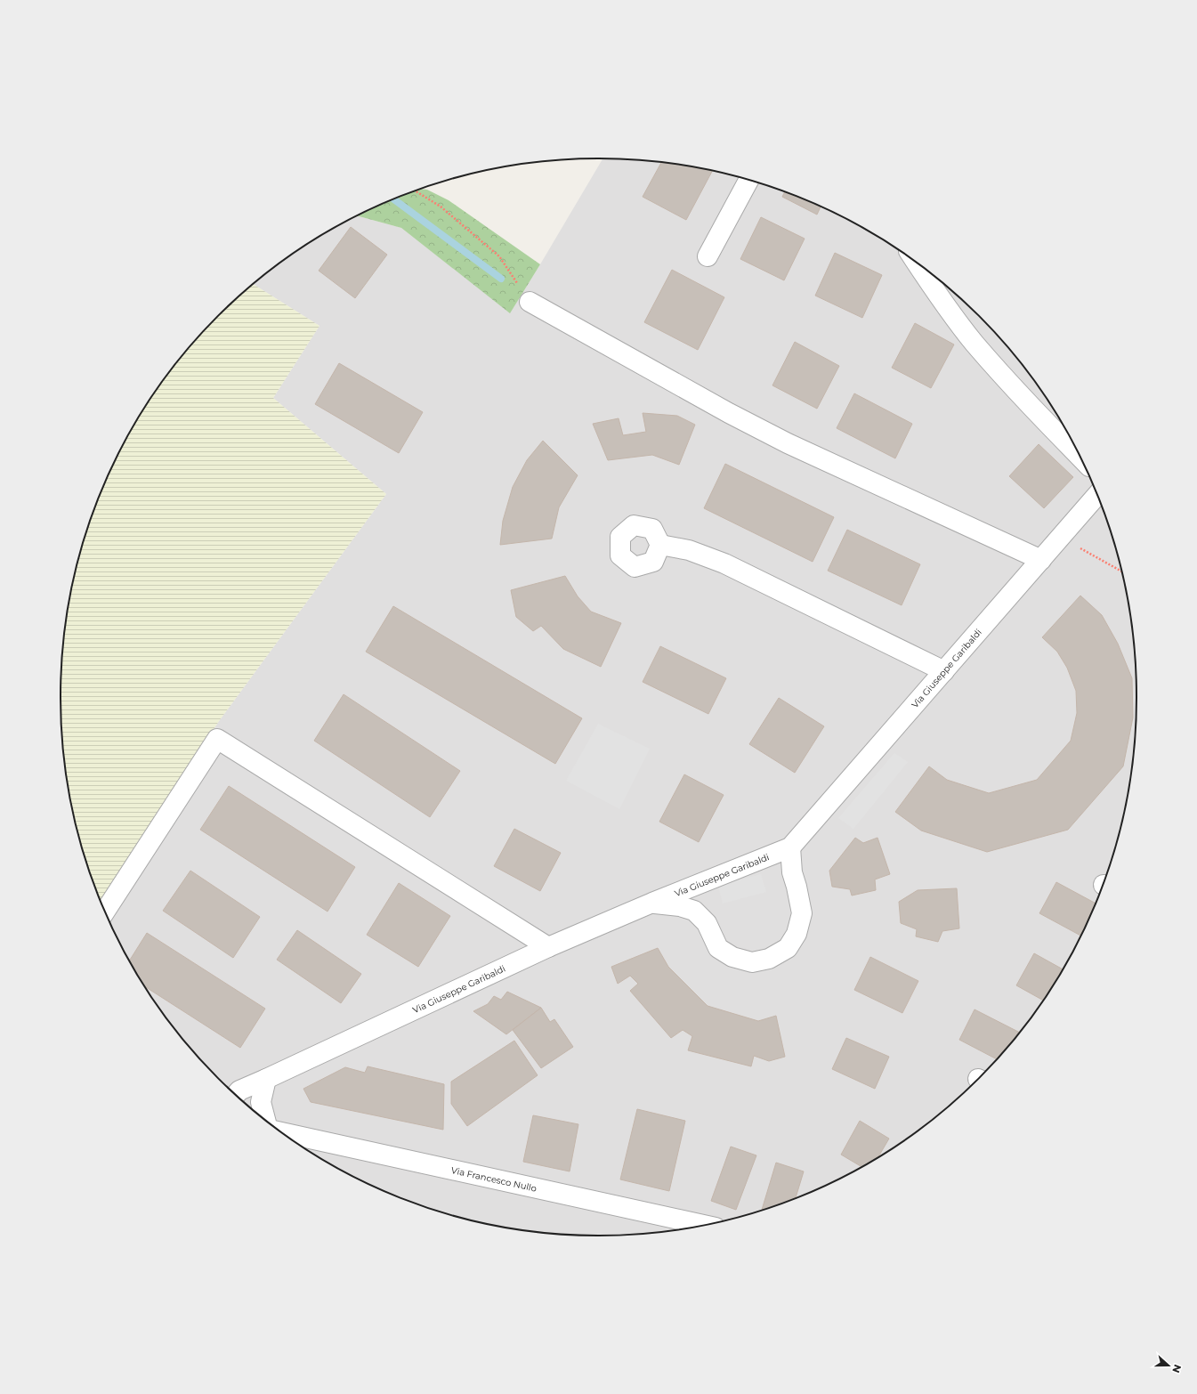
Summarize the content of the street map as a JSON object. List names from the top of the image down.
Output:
{
  "streets": {
    "street": ["Via Giuseppe Garibaldi", "Via Francesco Nullo"]
  },
  "north": "right"
}
